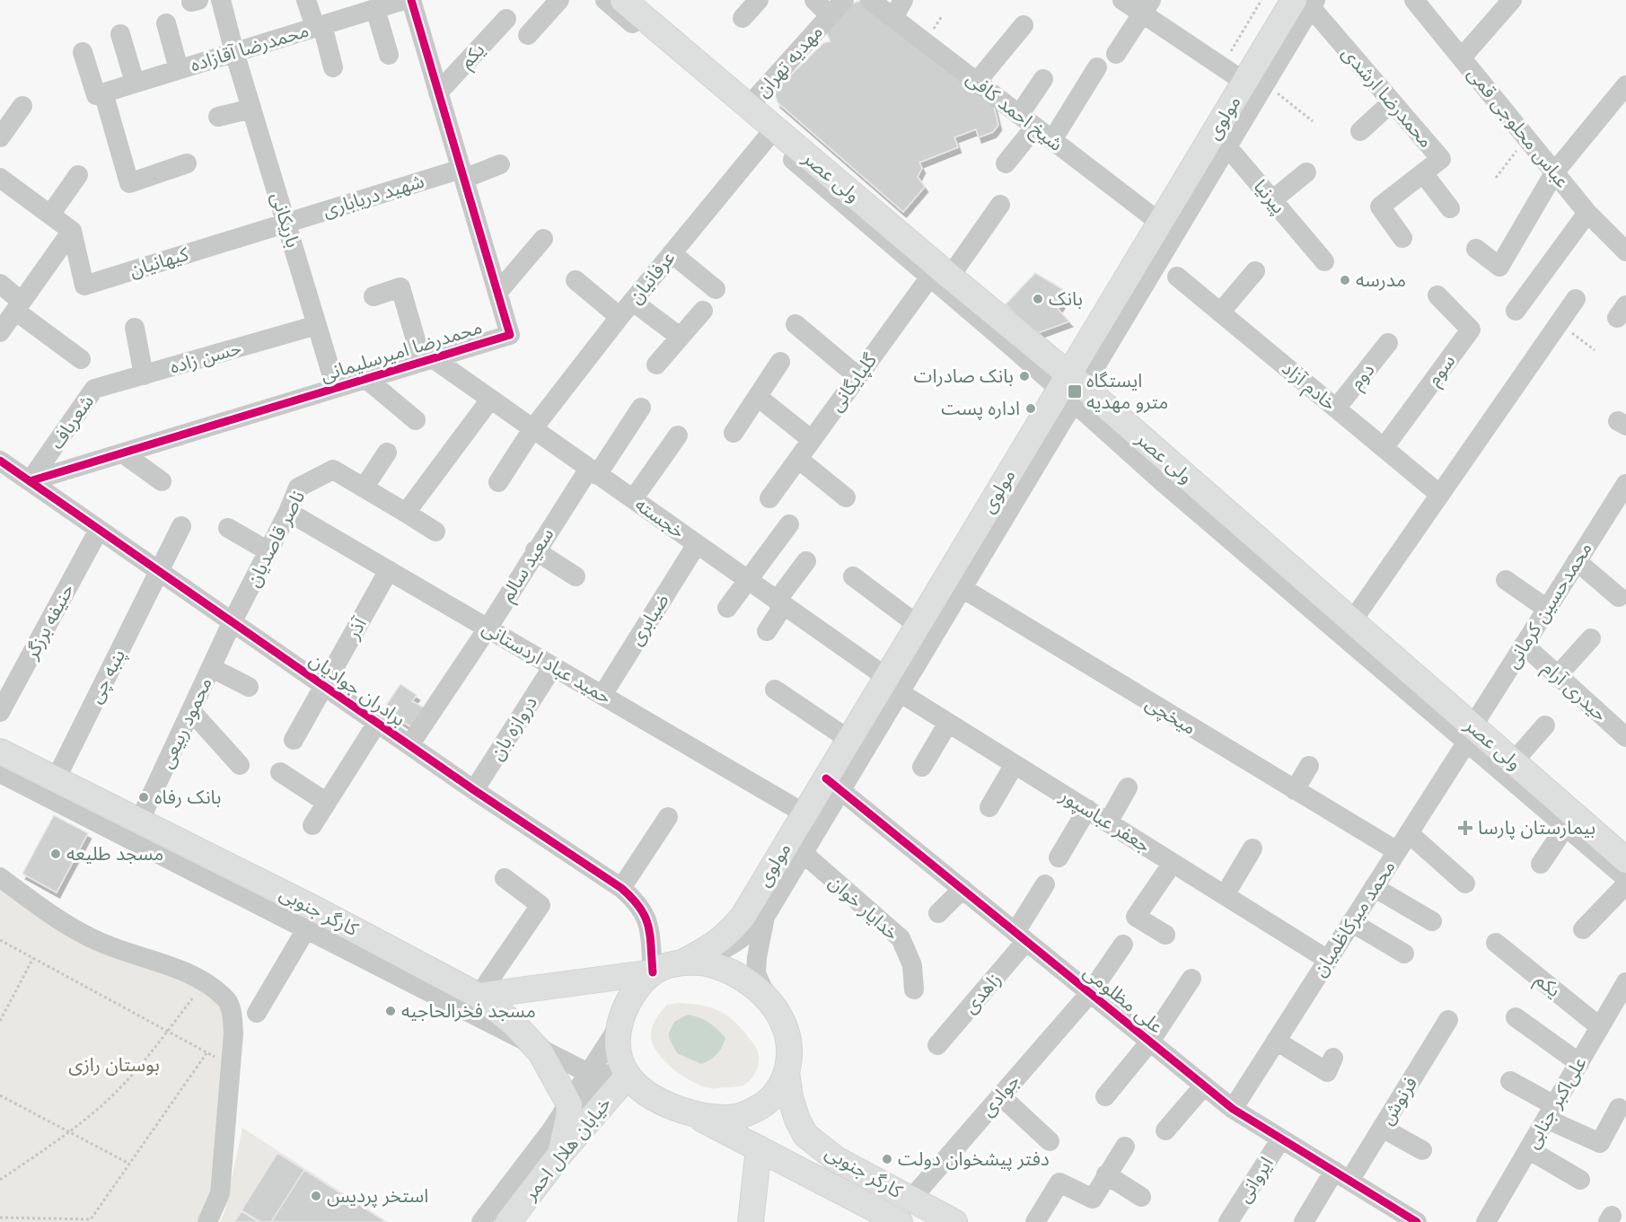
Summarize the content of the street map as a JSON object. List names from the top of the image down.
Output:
{
  "streets": {
    "main road": [
      "مولوی",
      "ولی عصر",
      "کارگر جنوبی",
      "خیابان هلال احمر"
    ],
    "street": [
      "محمدرضا آقازاده",
      "یکم",
      "مهدیه تهران",
      "محمدرضا ارشدی",
      "شیخ احمد کافی",
      "عباس محلوجی قمی",
      "شهید دریاباری",
      "پیرنیا",
      "باریکانی",
      "کیهانیان",
      "عرفانیان",
      "محمدرضا امیرسلیمانی",
      "حسن زاده",
      "سوم",
      "دوم",
      "گلپایگانی",
      "خادم آزاد",
      "شعرباف",
      "خجسته",
      "ناصر قاصدیان",
      "سعید سالم",
      "محمدحسین کرمانی",
      "ضیابری",
      "حنیفه برزگر",
      "آذر",
      "حمید عباد اردستانی",
      "پنبه چی",
      "برادران جوادیان",
      "حیدری آرام",
      "میخچی",
      "محمود ربیعی",
      "دروازه بان",
      "جعفر عباسپور",
      "خدایار خوان",
      "محمد میرکاظمیان",
      "زاهدی",
      "علی مظلومی",
      "جوادی",
      "فرنوش",
      "علی‌اکبر جنابی",
      "ایروانی"
    ]
  },
  "crossings": [
    ["محمدرضا آقازاده", "باریکانی"],
    ["یکم", "محمدرضا امیرسلیمانی"],
    ["یکم", "علی‌اکبر جنابی"],
    ["مهدیه تهران", "ولی عصر"],
    ["محمدرضا ارشدی", "مولوی"],
    ["شیخ احمد کافی", "مولوی"],
    ["مولوی", "ولی عصر"],
    ["مولوی", "پیرنیا"],
    ["مولوی", "خجسته"],
    ["مولوی", "حمید عباد اردستانی"],
    ["مولوی", "برادران جوادیان"],
    ["مولوی", "میخچی"],
    ["مولوی", "جعفر عباسپور"],
    ["مولوی", "خدایار خوان"],
    ["مولوی", "کارگر جنوبی"],
    ["مولوی", "علی مظلومی"],
    ["مولوی", "خیابان هلال احمر"],
    ["ولی عصر", "عرفانیان"],
    ["ولی عصر", "گلپایگانی"],
    ["ولی عصر", "محمدحسین کرمانی"],
    ["ولی عصر", "محمد میرکاظمیان"],
    ["شهید دریاباری", "باریکانی"],
    ["شهید دریاباری", "کیهانیان"],
    ["شهید دریاباری", "محمدرضا امیرسلیمانی"],
    ["باریکانی", "کیهانیان"],
    ["باریکانی", "محمدرضا امیرسلیمانی"],
    ["باریکانی", "حسن زاده"],
    ["عرفانیان", "خجسته"],
    ["محمدرضا امیرسلیمانی", "شعرباف"],
    ["محمدرضا امیرسلیمانی", "خجسته"],
    ["محمدرضا امیرسلیمانی", "برادران جوادیان"],
    ["حسن زاده", "شعرباف"],
    ["سوم", "خادم آزاد"],
    ["دوم", "خادم آزاد"],
    ["شعرباف", "برادران جوادیان"],
    ["خجسته", "سعید سالم"],
    ["خجسته", "ضیابری"],
    ["خجسته", "جعفر عباسپور"],
    ["ناصر قاصدیان", "حمید عباد اردستانی"],
    ["ناصر قاصدیان", "برادران جوادیان"],
    ["ناصر قاصدیان", "محمود ربیعی"],
    ["سعید سالم", "حمید عباد اردستانی"],
    ["سعید سالم", "برادران جوادیان"],
    ["محمدحسین کرمانی", "حیدری آرام"],
    ["محمدحسین کرمانی", "محمد میرکاظمیان"],
    ["ضیابری", "حمید عباد اردستانی"],
    ["حنیفه برزگر", "برادران جوادیان"],
    ["آذر", "حمید عباد اردستانی"],
    ["آذر", "برادران جوادیان"],
    ["حمید عباد اردستانی", "دروازه بان"],
    ["پنبه چی", "برادران جوادیان"],
    ["پنبه چی", "کارگر جنوبی"],
    ["برادران جوادیان", "محمود ربیعی"],
    ["برادران جوادیان", "دروازه بان"],
    ["برادران جوادیان", "کارگر جنوبی"],
    ["برادران جوادیان", "خیابان هلال احمر"],
    ["میخچی", "محمد میرکاظمیان"],
    ["محمود ربیعی", "کارگر جنوبی"],
    ["جعفر عباسپور", "محمد میرکاظمیان"],
    ["کارگر جنوبی", "جوادی"],
    ["کارگر جنوبی", "خیابان هلال احمر"],
    ["محمد میرکاظمیان", "علی مظلومی"],
    ["زاهدی", "علی مظلومی"],
    ["علی مظلومی", "جوادی"],
    ["علی مظلومی", "فرنوش"],
    ["علی مظلومی", "ایروانی"]
  ],
  "parks": ["بوستان رازی"],
  "places": {
    "other": [
      "مدرسه",
      "بانک",
      "بانک صادرات",
      "اداره پست",
      "بانک رفاه",
      "مسجد طلیعه",
      "مسجد فخرالحاجیه",
      "دفتر پیشخوان دولت",
      "استخر پردیس"
    ],
    "transit": ["ایستگاه مترو مهدیه"],
    "health": ["بیمارستان پارسا"]
  }
}
